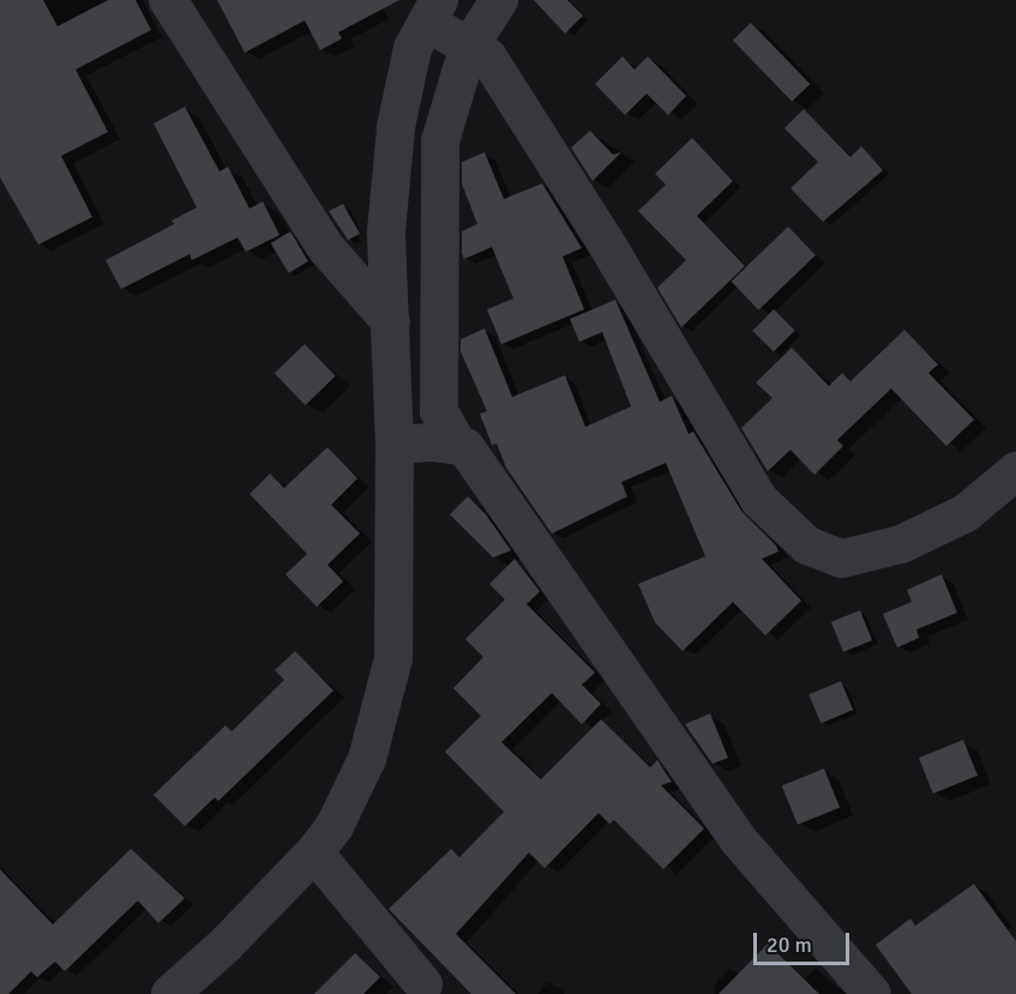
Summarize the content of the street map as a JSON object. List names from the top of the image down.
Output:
{
  "scale_bar": "20 m"
}
